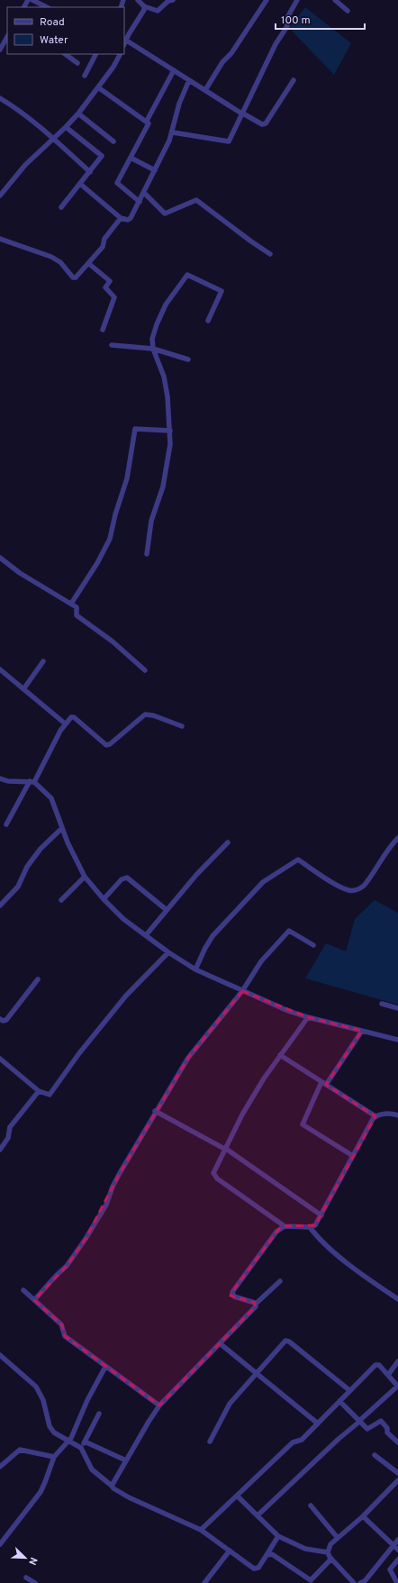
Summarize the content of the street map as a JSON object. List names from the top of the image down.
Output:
{
  "legend": ["Road", "Water"],
  "scale_bar": "100 m",
  "north": "bottom right"
}
